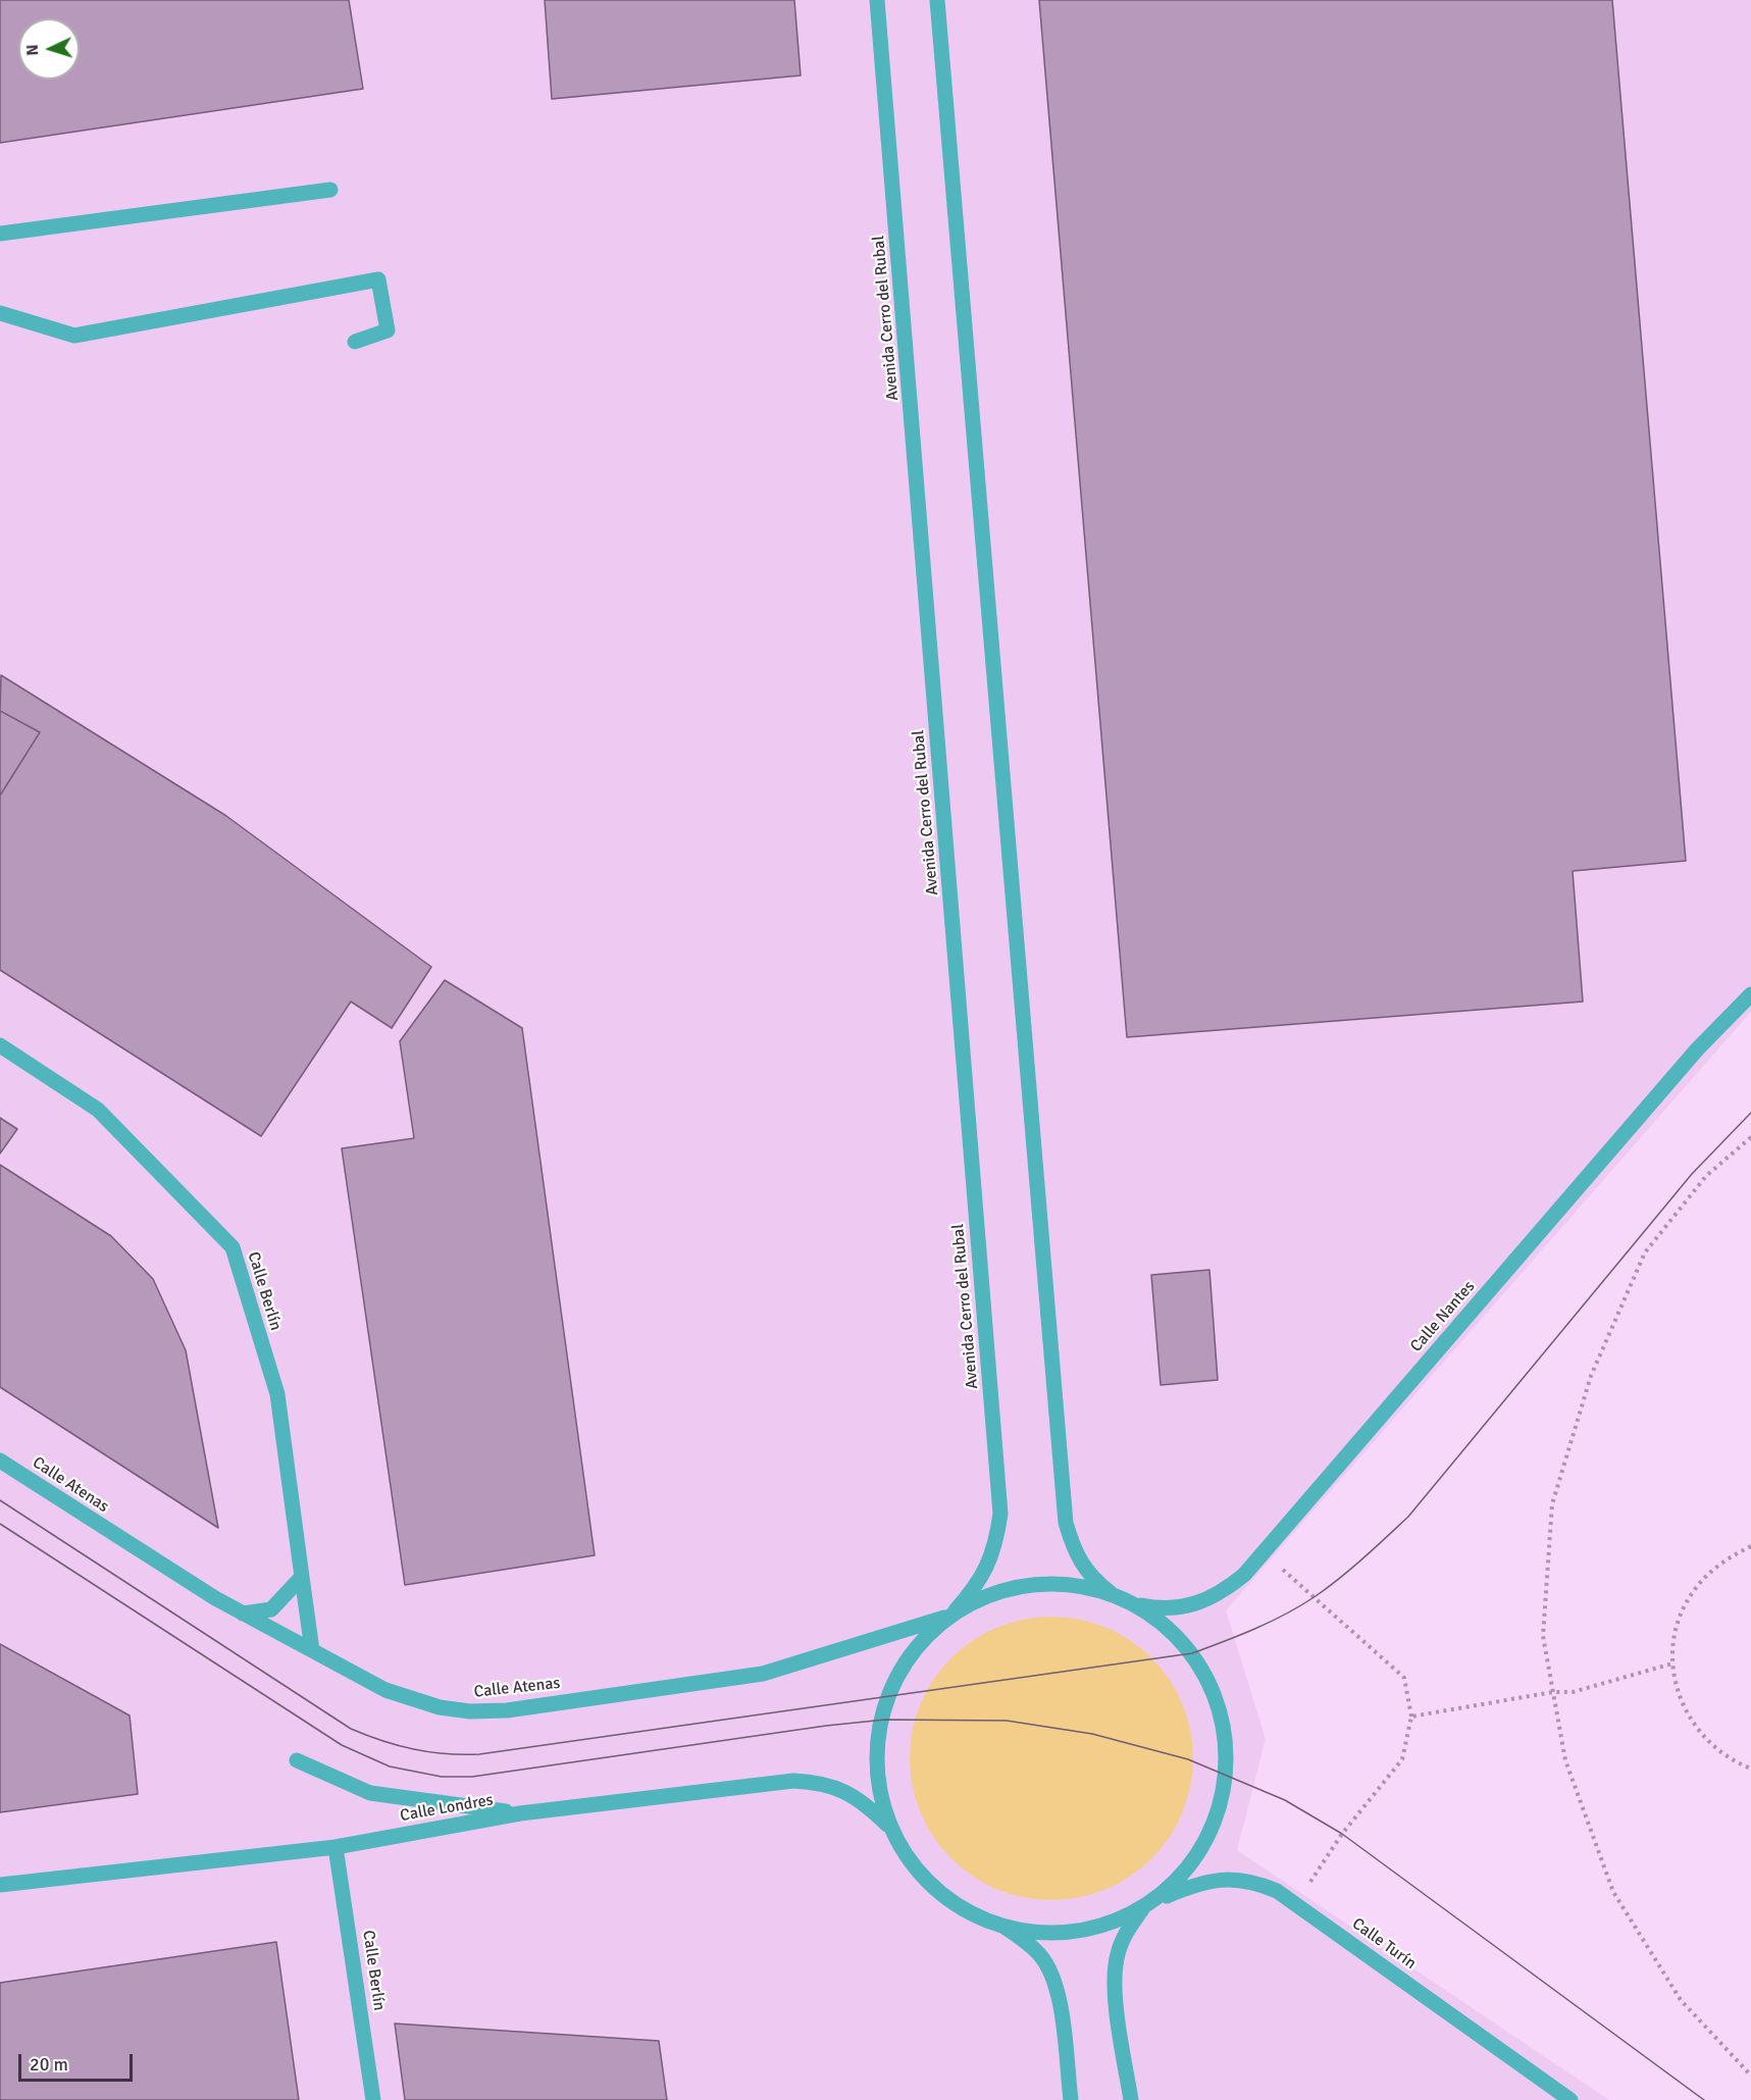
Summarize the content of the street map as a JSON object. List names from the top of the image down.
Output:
{
  "streets": {
    "street": [
      "Avenida Cerro del Rubal",
      "Calle Berlín",
      "Calle Nantes",
      "Calle Atenas",
      "Calle Londres",
      "Calle Turín"
    ]
  },
  "crossings": [
    ["Avenida Cerro del Rubal", "Calle Atenas"],
    ["Calle Berlín", "Calle Atenas"],
    ["Calle Berlín", "Calle Londres"]
  ],
  "scale_bar": "20 m",
  "north": "left"
}
